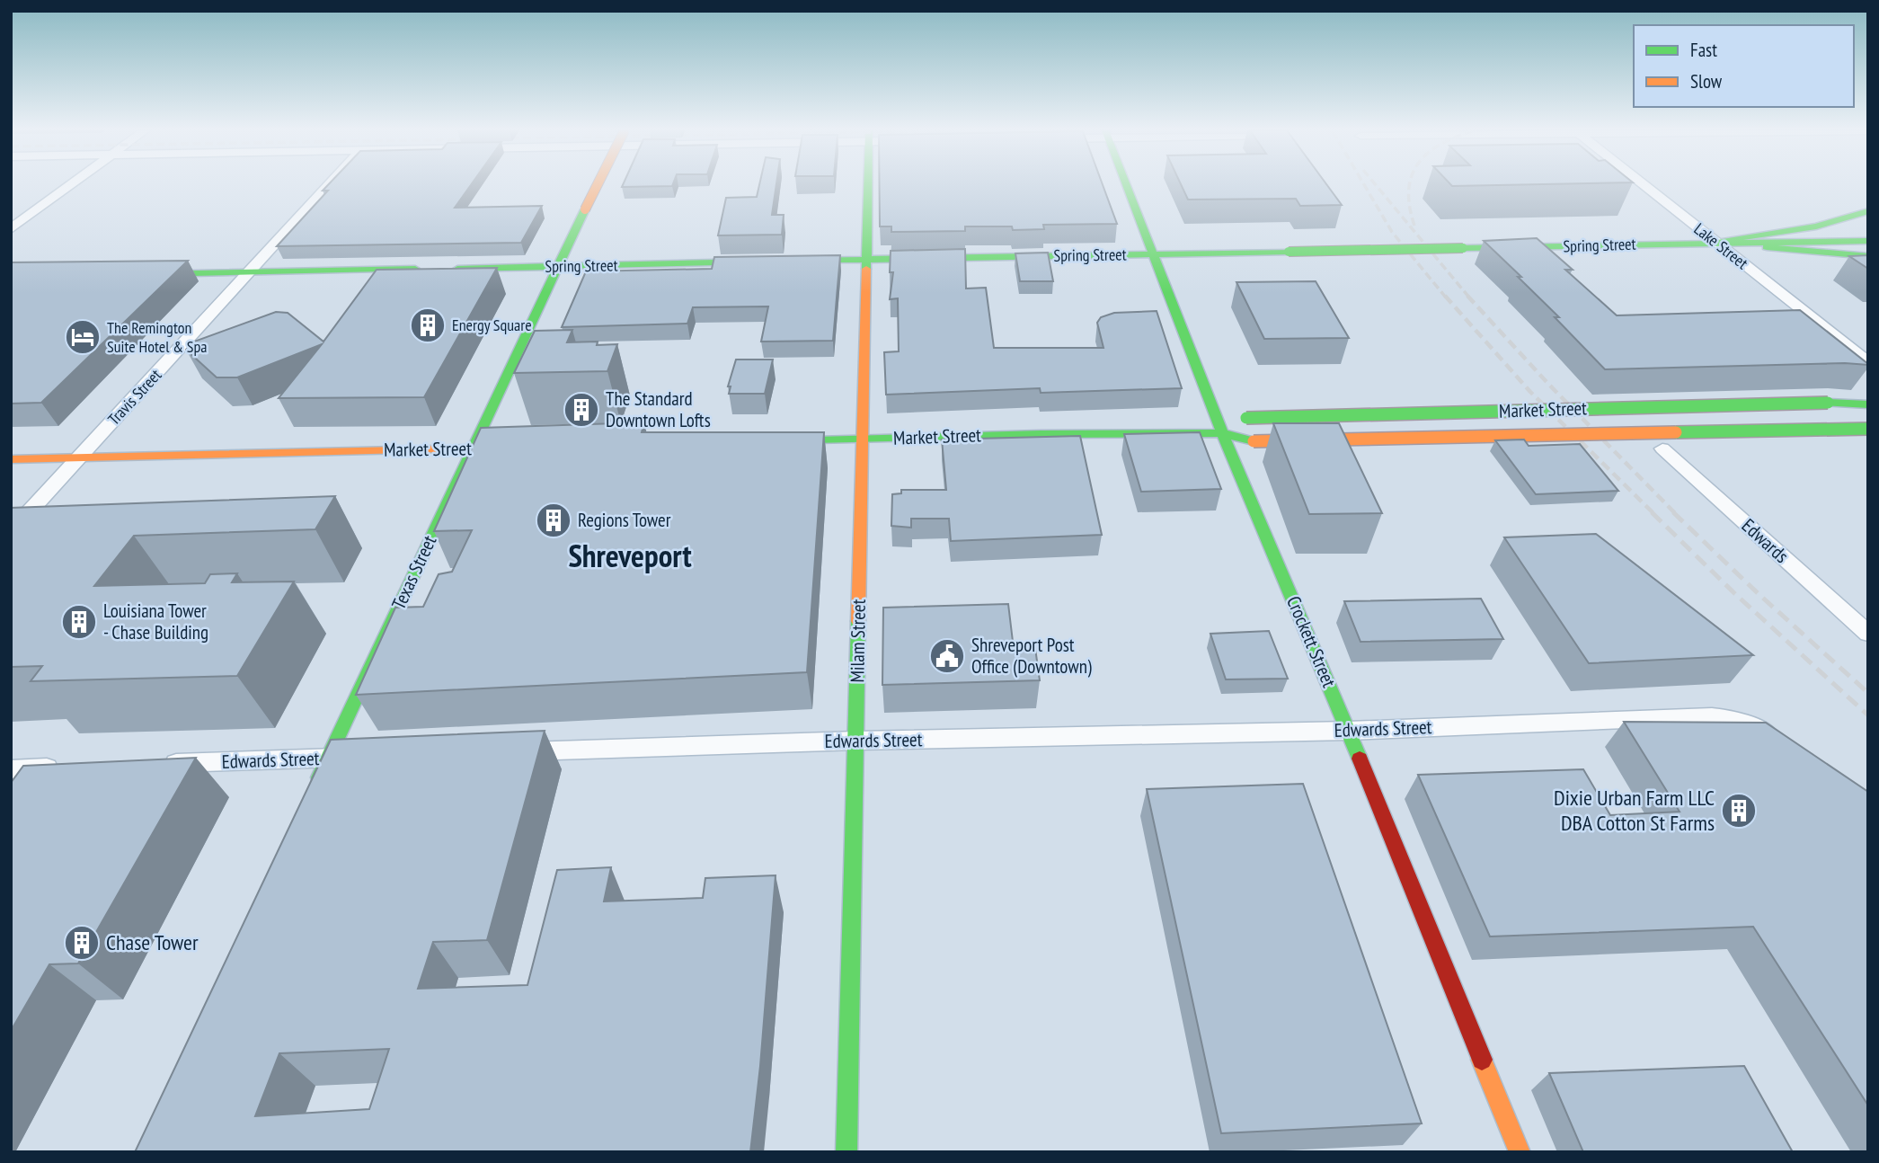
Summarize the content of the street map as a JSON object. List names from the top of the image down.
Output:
{
  "streets": {
    "main road": [
      "Spring Street",
      "Market Street",
      "Texas Street",
      "Milam Street",
      "Crockett Street"
    ],
    "street": [
      "Lake Street",
      "Travis Street",
      "Edwards",
      "Edwards Street"
    ]
  },
  "crossings": [
    ["Spring Street", "Lake Street"],
    ["Spring Street", "Travis Street"],
    ["Spring Street", "Texas Street"],
    ["Spring Street", "Milam Street"],
    ["Spring Street", "Crockett Street"],
    ["Travis Street", "Market Street"],
    ["Market Street", "Texas Street"],
    ["Market Street", "Milam Street"],
    ["Market Street", "Crockett Street"],
    ["Texas Street", "Edwards Street"],
    ["Milam Street", "Edwards Street"],
    ["Crockett Street", "Edwards Street"]
  ],
  "districts": ["Shreveport"],
  "places": {
    "building": [
      "Energy Square",
      "The Standard Downtown Lofts",
      "Regions Tower",
      "Louisiana Tower - Chase Building",
      "Dixie Urban Farm LLC DBA Cotton St Farms",
      "Chase Tower"
    ],
    "hotel": ["The Remington Suite Hotel & Spa"],
    "public building": ["Shreveport Post Office (Downtown)"]
  },
  "legend": ["Fast", "Slow"]
}
